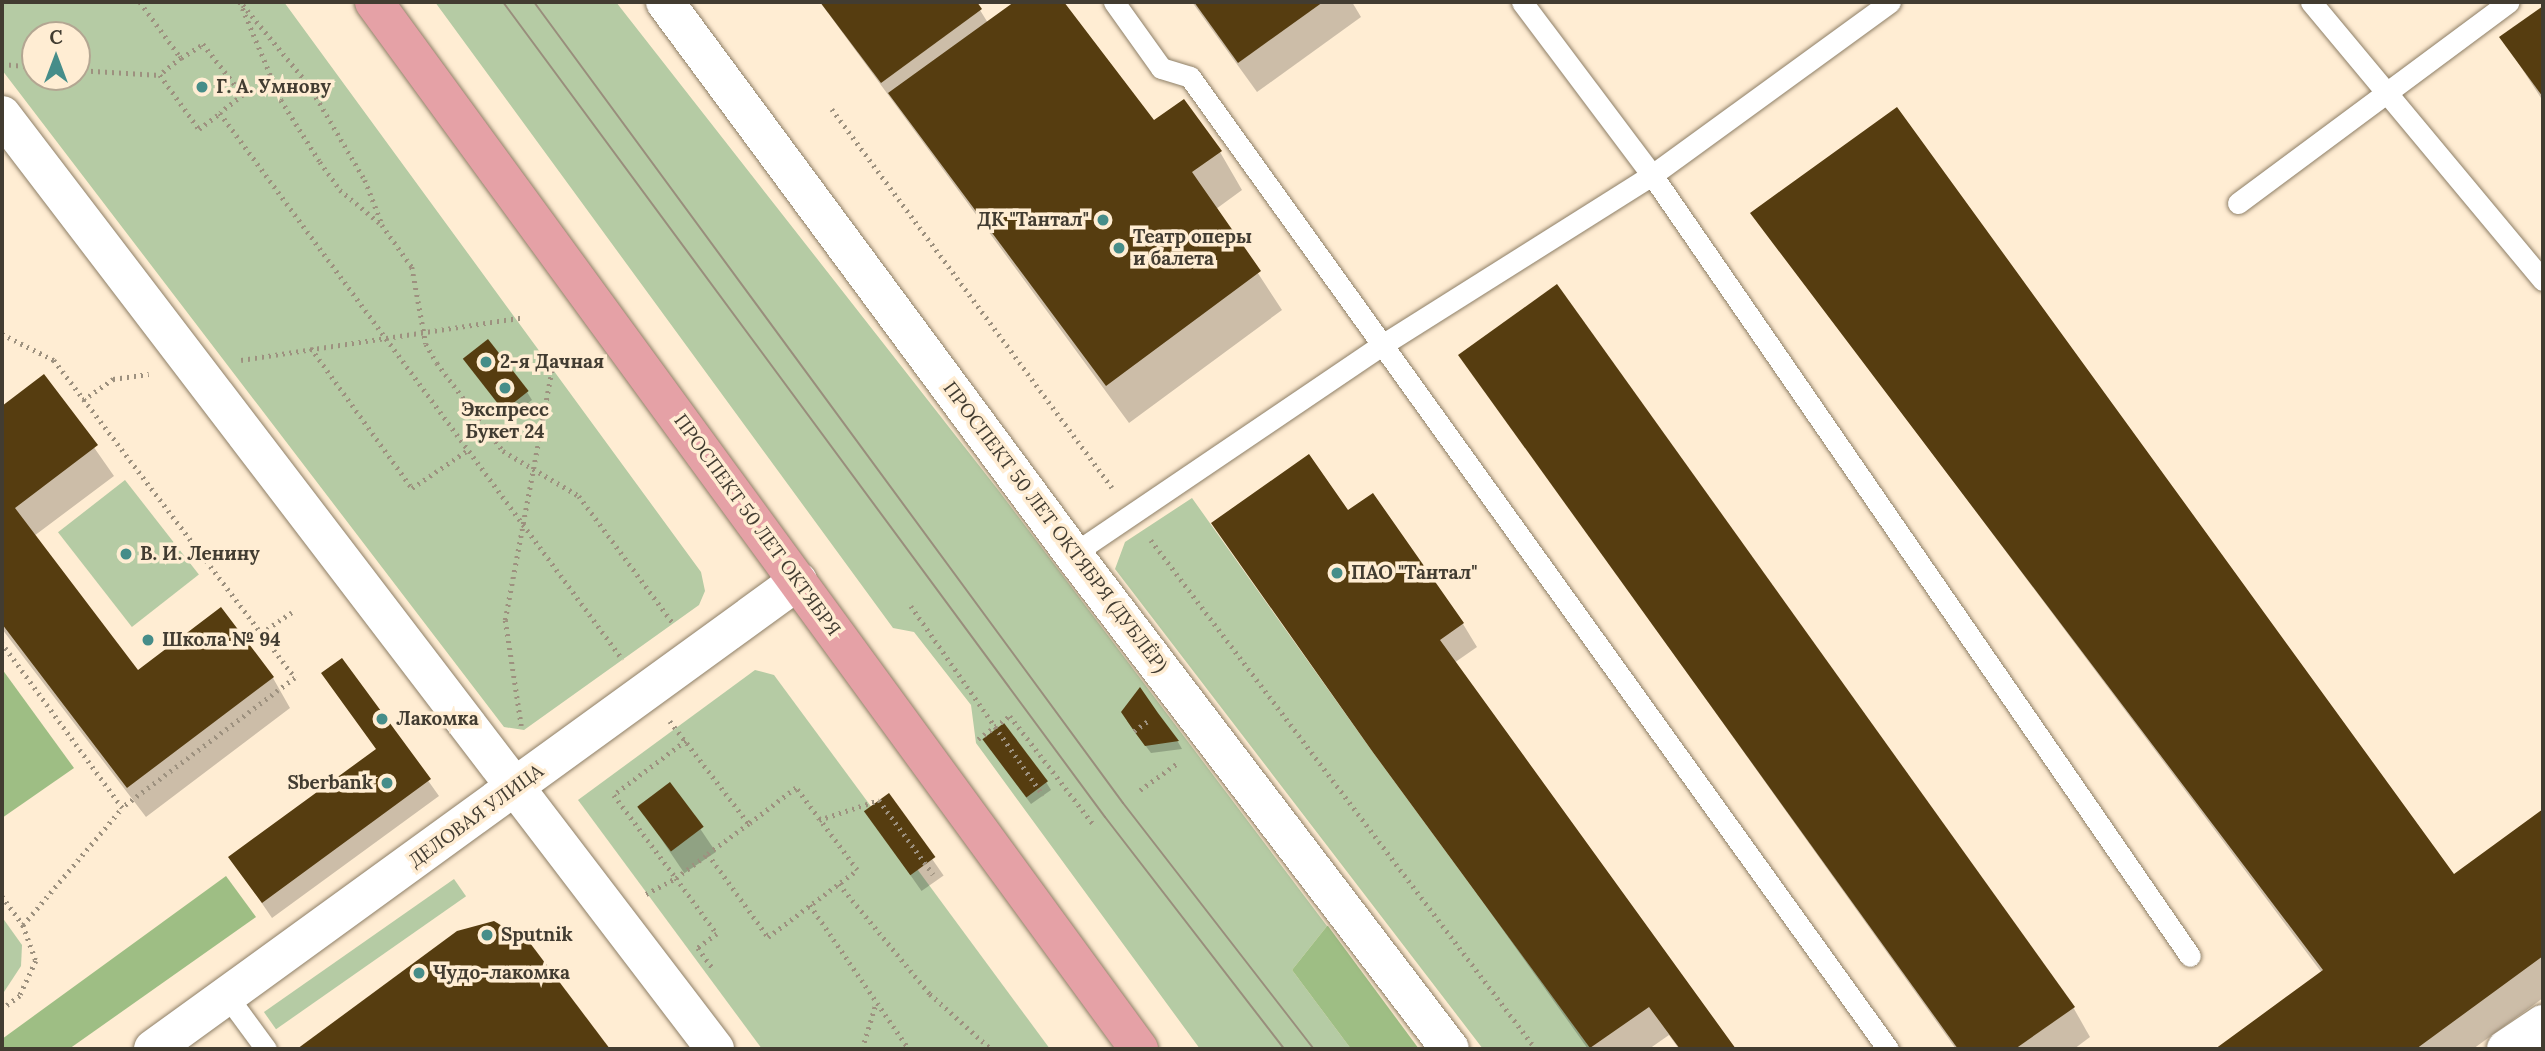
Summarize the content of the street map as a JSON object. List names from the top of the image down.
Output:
{
  "streets": {
    "main road": ["ПРОСПЕКТ 50 ЛЕТ ОКТЯБРЯ"],
    "street": ["ПРОСПЕКТ 50 ЛЕТ ОКТЯБРЯ (ДУБЛЁР)", "ДЕЛОВАЯ УЛИЦА"]
  },
  "crossings": [
    ["ПРОСПЕКТ 50 ЛЕТ ОКТЯБРЯ", "ДЕЛОВАЯ УЛИЦА"]
  ],
  "places": [
    "Г. А. Умнову",
    "ДК \"Тантал\"",
    "Театр оперы и балета",
    "2-я Дачная",
    "Экспресс Букет 24",
    "В. И. Ленину",
    "ПАО \"Тантал\"",
    "Школа № 94",
    "Лакомка",
    "Sberbank",
    "Sputnik",
    "Чудо-лакомка"
  ],
  "north": "top"
}
